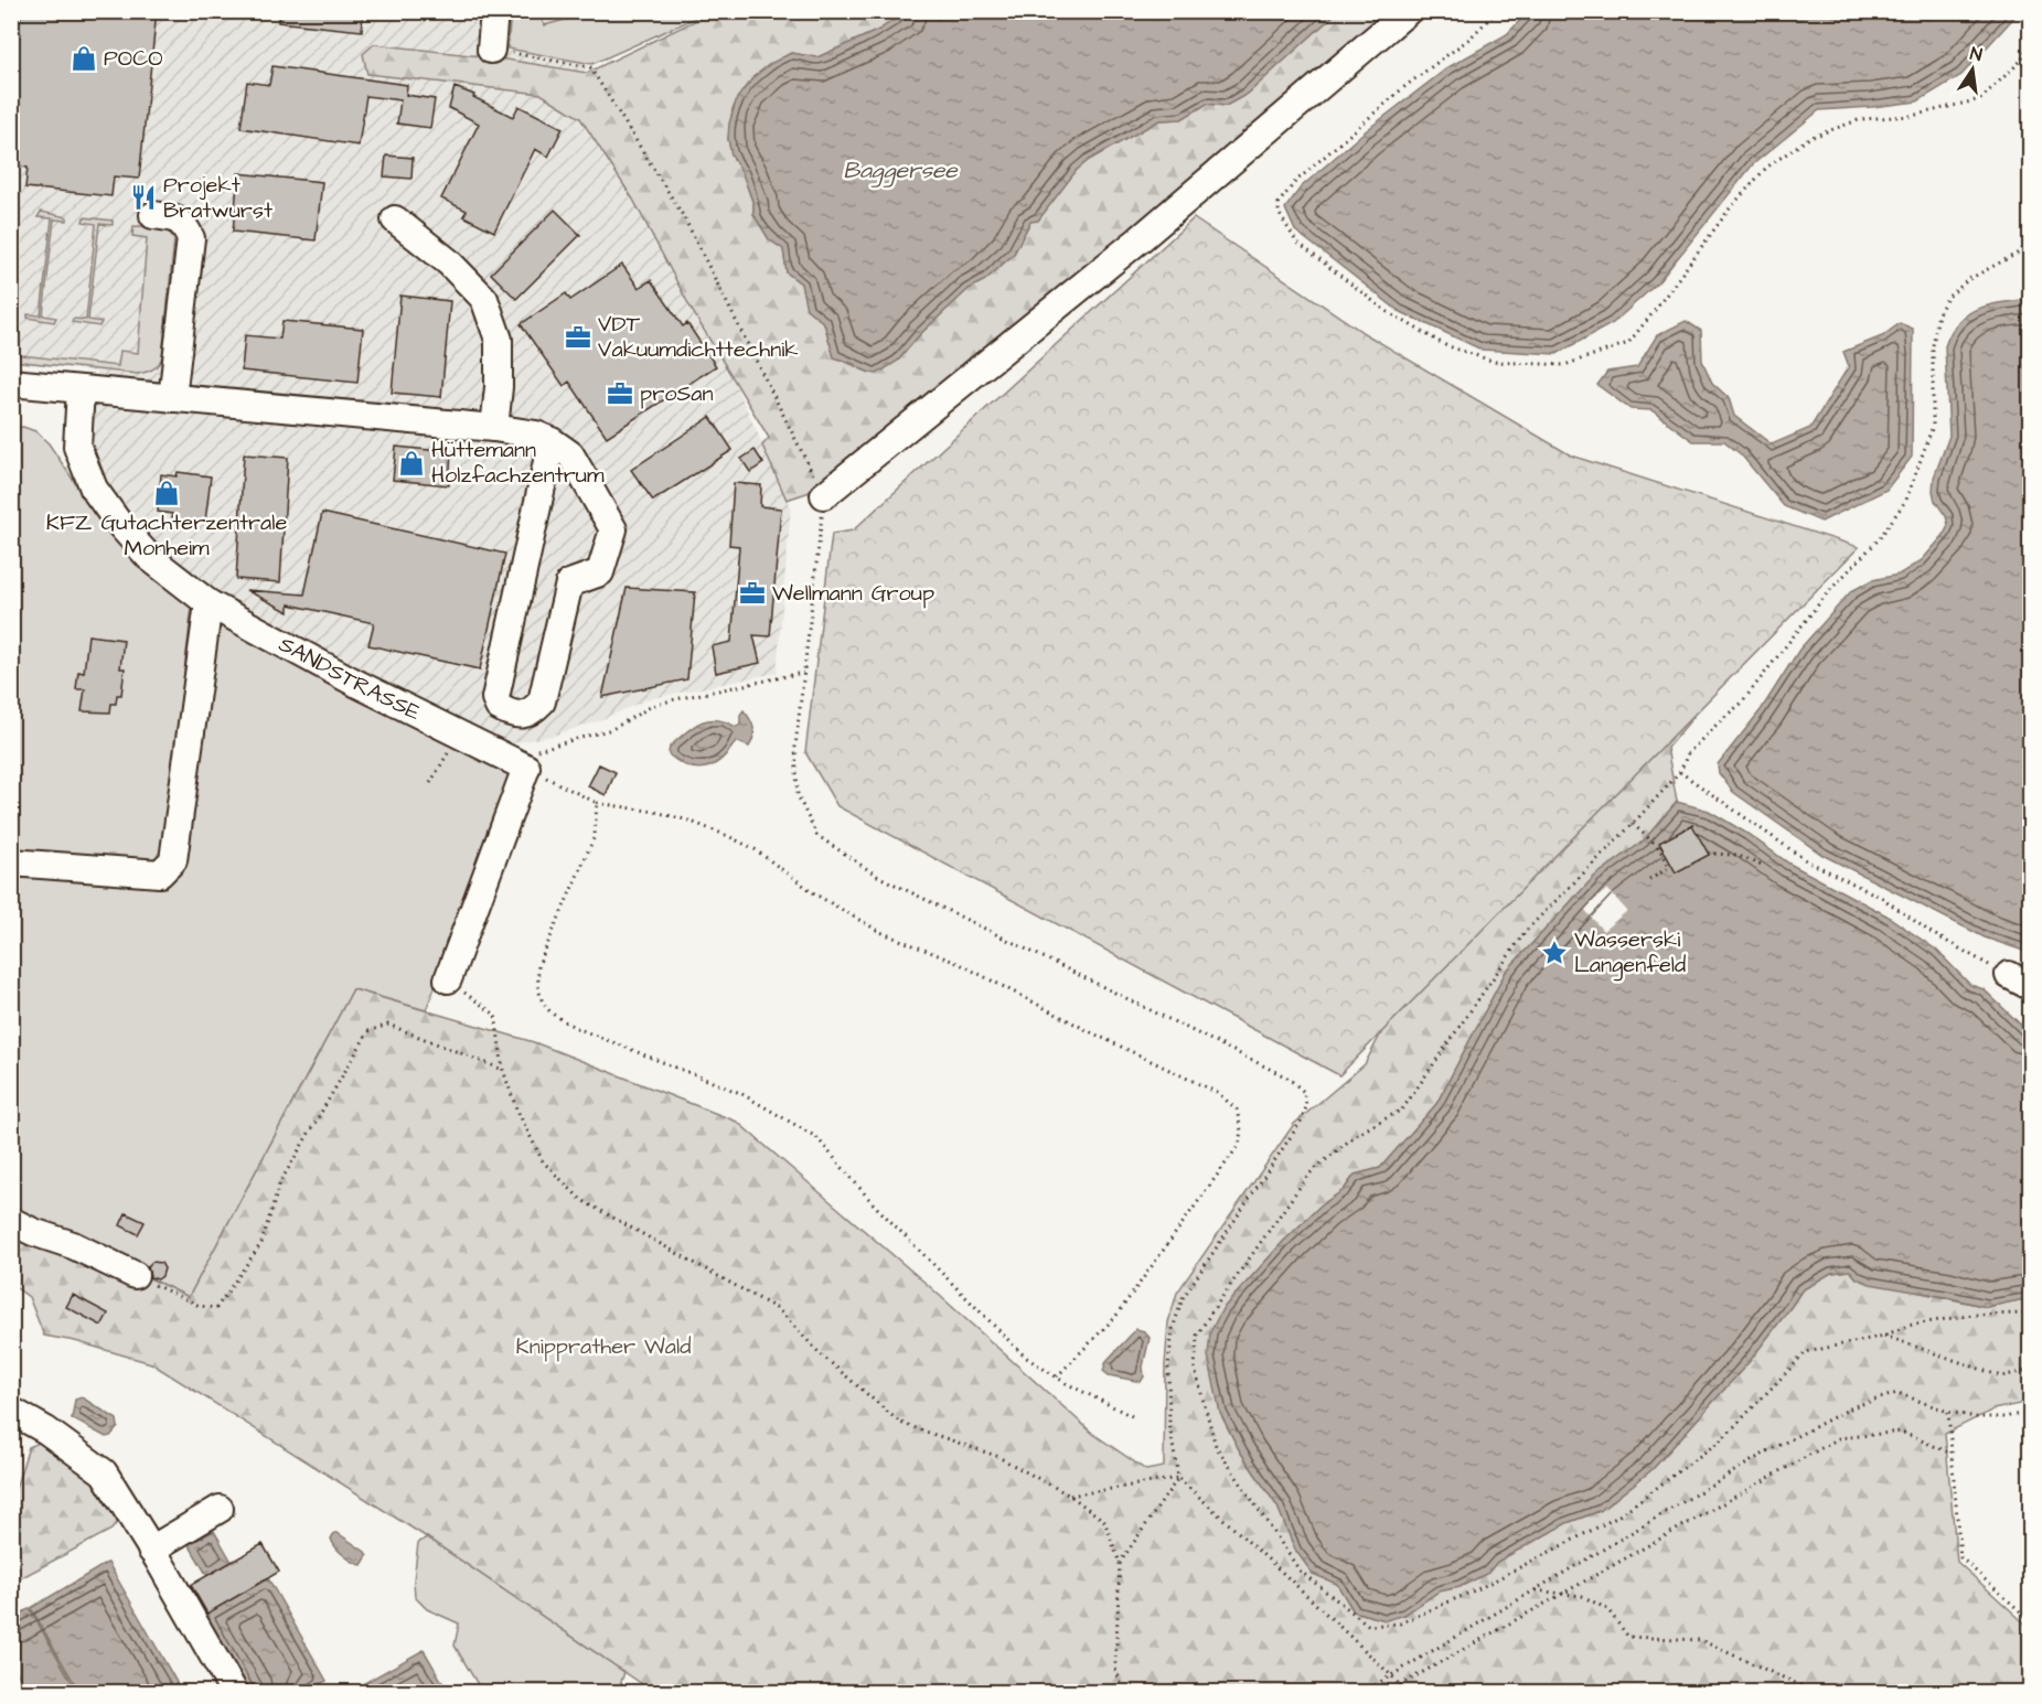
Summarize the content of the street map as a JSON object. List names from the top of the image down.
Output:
{
  "streets": {
    "street": ["SANDSTRASSE"]
  },
  "water": ["Baggersee"],
  "parks": ["Knipprather Wald"],
  "places": {
    "shop": ["POCO", "Hüttemann Holzfachzentrum", "KFZ Gutachterzentrale Monheim"],
    "restaurant": ["Projekt Bratwurst"],
    "office": ["VDT Vakuumdichttechnik", "proSan", "Wellmann Group"],
    "place": ["Wasserski Langenfeld"]
  },
  "north": "top"
}
